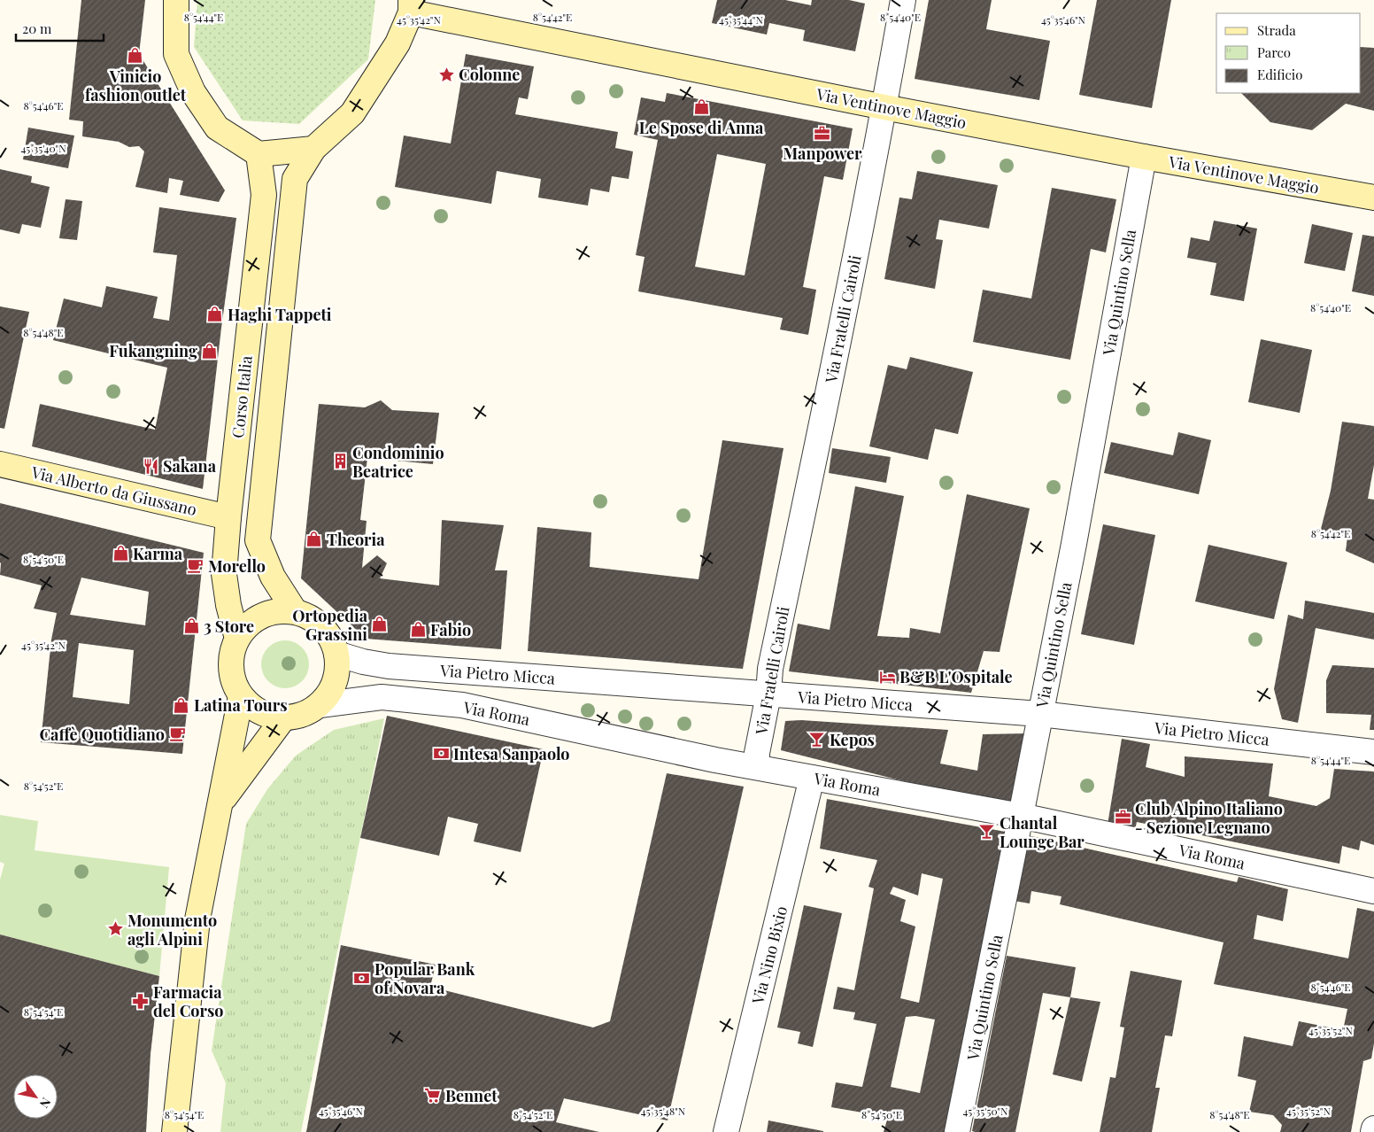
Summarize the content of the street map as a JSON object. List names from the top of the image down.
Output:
{
  "streets": {
    "street": [
      "Via Ventinove Maggio",
      "Via Quintino Sella",
      "Via Fratelli Cairoli",
      "Corso Italia",
      "Via Alberto da Giussano",
      "Via Pietro Micca",
      "Via Roma",
      "Via Nino Bixio"
    ]
  },
  "crossings": [
    ["Via Ventinove Maggio", "Via Quintino Sella"],
    ["Via Ventinove Maggio", "Via Fratelli Cairoli"],
    ["Via Ventinove Maggio", "Corso Italia"],
    ["Via Quintino Sella", "Via Pietro Micca"],
    ["Via Quintino Sella", "Via Roma"],
    ["Via Fratelli Cairoli", "Via Pietro Micca"],
    ["Via Fratelli Cairoli", "Via Roma"],
    ["Corso Italia", "Via Alberto da Giussano"],
    ["Corso Italia", "Via Pietro Micca"],
    ["Corso Italia", "Via Roma"],
    ["Via Pietro Micca", "Via Roma"],
    ["Via Roma", "Via Nino Bixio"]
  ],
  "places": {
    "shop": [
      "Vinicio fashion outlet",
      "Le Spose di Anna",
      "Haghi Tappeti",
      "Fukangning",
      "Theoria",
      "Karma",
      "Ortopedia Grassini",
      "3 Store",
      "Fabio",
      "Latina Tours"
    ],
    "place": ["Colonne", "Monumento agli Alpini"],
    "office": ["Manpower", "Club Alpino Italiano - Sezione Legnano"],
    "building": ["Condominio Beatrice"],
    "restaurant": ["Sakana"],
    "cafe": ["Morello", "Caffè Quotidiano"],
    "hotel": ["B&B L'Ospitale"],
    "bar": ["Kepos", "Chantal Lounge Bar"],
    "bank": ["Intesa Sanpaolo", "Popular Bank of Novara"],
    "pharmacy": ["Farmacia del Corso"],
    "supermarket": ["Bennet"]
  },
  "legend": ["Strada", "Parco", "Edificio"],
  "scale_bar": "20 m",
  "north": "bottom right",
  "coordinates": [
    "8°54'44\"E",
    "8°54'42\"E",
    "8°54'40\"E",
    "45°35'42\"N",
    "45°35'44\"N",
    "45°35'46\"N",
    "8°54'46\"E",
    "45°35'40\"N",
    "8°54'48\"E",
    "8°54'50\"E",
    "8°54'52\"E",
    "8°54'54\"E",
    "45°35'52\"N",
    "45°35'48\"N",
    "45°35'50\"N"
  ]
}
